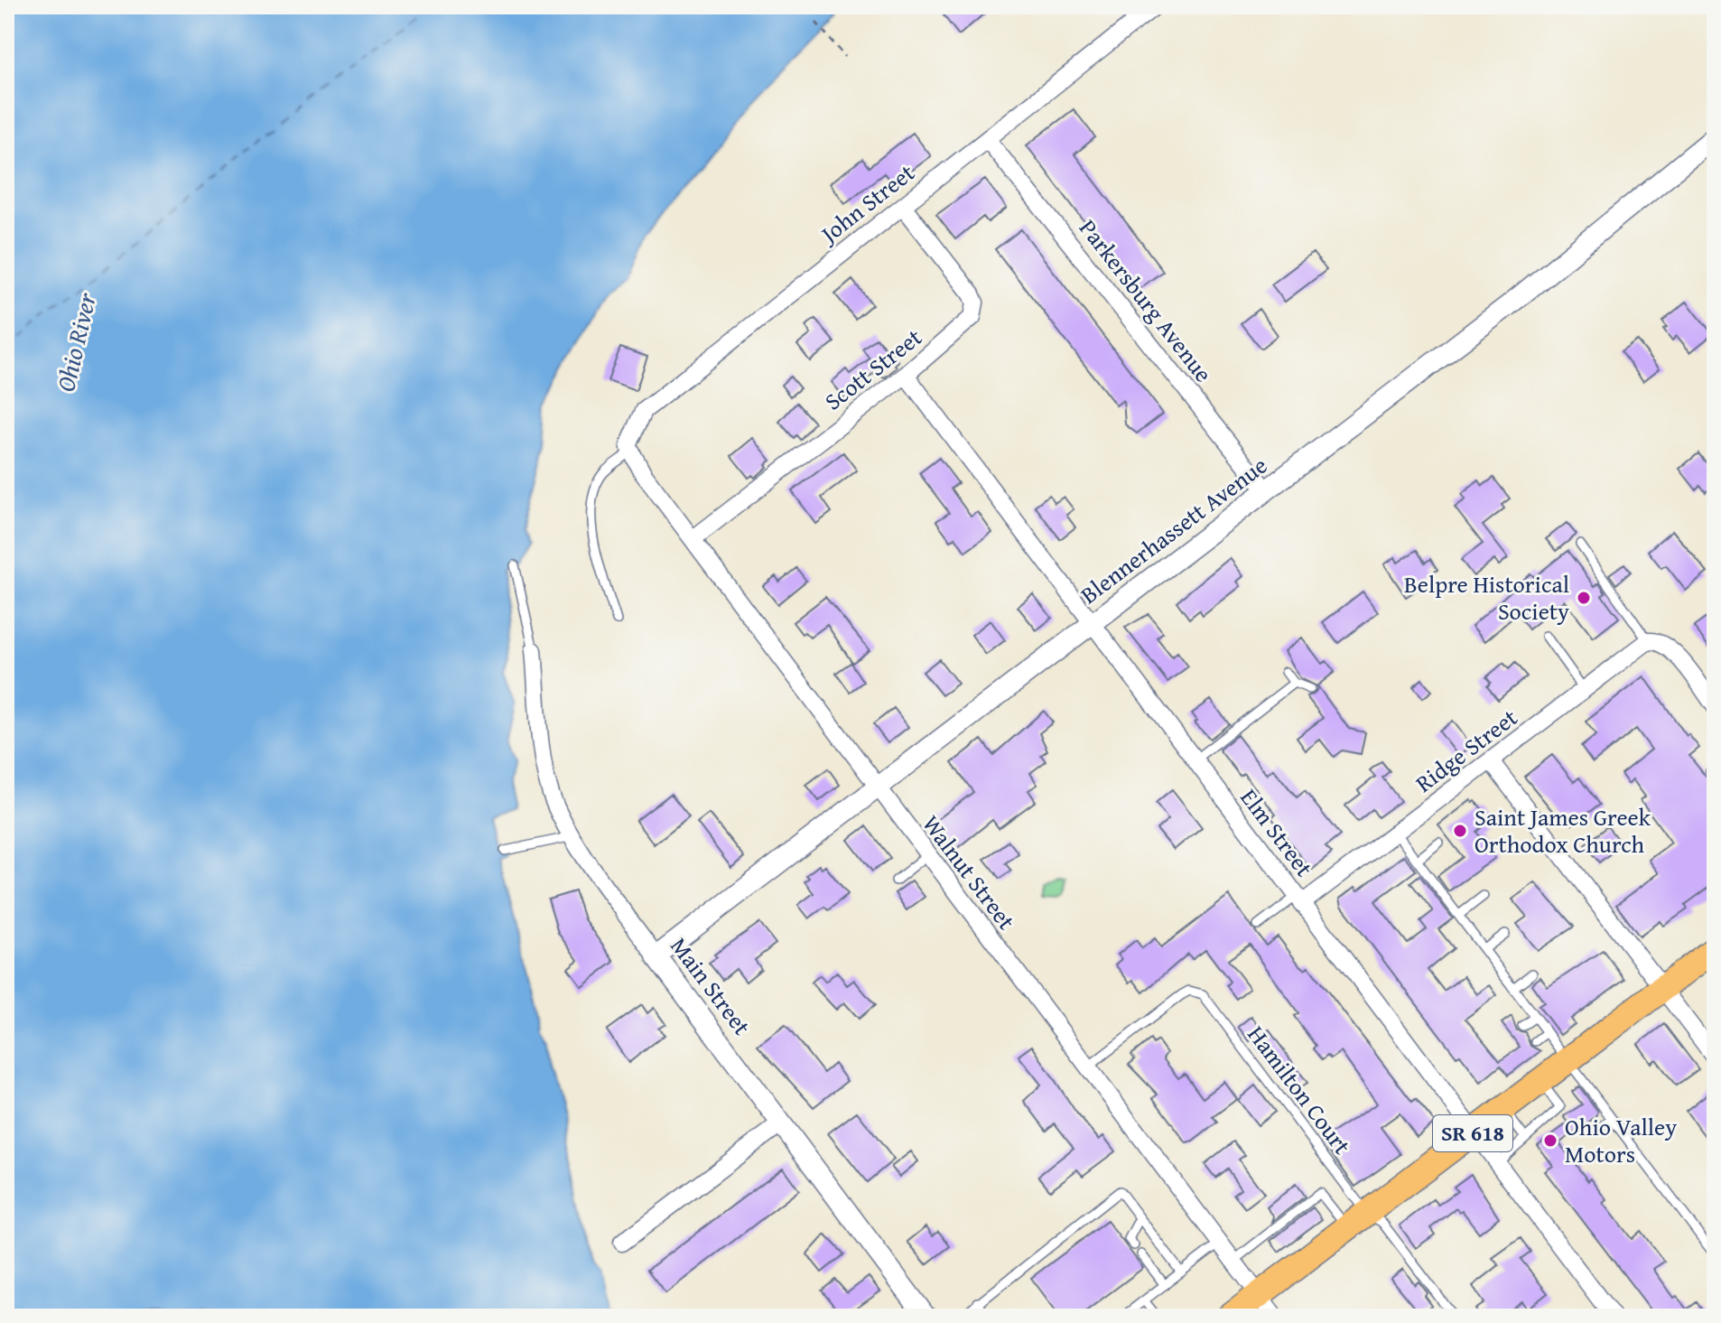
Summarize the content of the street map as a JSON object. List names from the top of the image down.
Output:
{
  "streets": {
    "main road": ["SR 618"],
    "street": [
      "John Street",
      "Parkersburg Avenue",
      "Scott Street",
      "Blennerhassett Avenue",
      "Ridge Street",
      "Elm Street",
      "Walnut Street",
      "Main Street"
    ],
    "lane": ["Hamilton Court"]
  },
  "crossings": [
    ["John Street", "Parkersburg Avenue"],
    ["John Street", "Scott Street"],
    ["John Street", "Walnut Street"],
    ["Parkersburg Avenue", "Blennerhassett Avenue"],
    ["Scott Street", "Elm Street"],
    ["Scott Street", "Walnut Street"],
    ["Blennerhassett Avenue", "Elm Street"],
    ["Blennerhassett Avenue", "Walnut Street"],
    ["Blennerhassett Avenue", "Main Street"],
    ["Ridge Street", "Elm Street"],
    ["Elm Street", "SR 618"],
    ["Walnut Street", "Hamilton Court"],
    ["Walnut Street", "SR 618"],
    ["Hamilton Court", "SR 618"]
  ],
  "water": ["Ohio River"],
  "places": ["Belpre Historical Society", "Saint James Greek Orthodox Church", "Ohio Valley Motors"]
}
